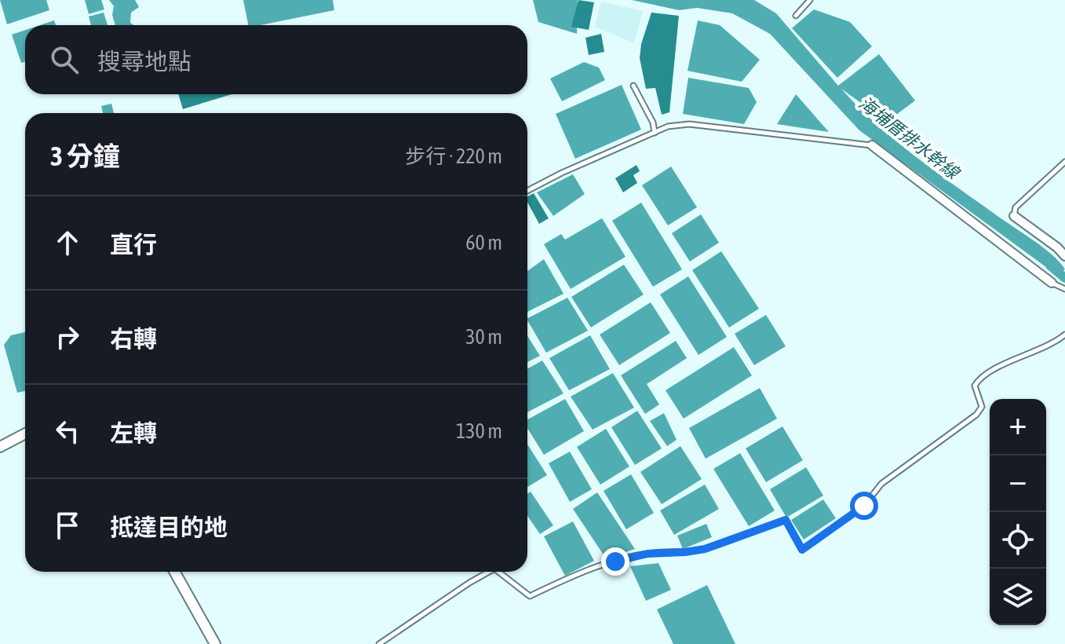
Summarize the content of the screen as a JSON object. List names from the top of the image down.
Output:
{
  "water": ["海埔厝排水幹線"],
  "page": {
    "search": "搜尋地點",
    "heading": ["3 分鐘", "步行 · 220 m"],
    "list": [
      ["直行", "60 m"],
      ["右轉", "30 m"],
      ["左轉", "130 m"],
      "抵達目的地"
    ],
    "map_buttons": ["+", "−"]
  }
}
